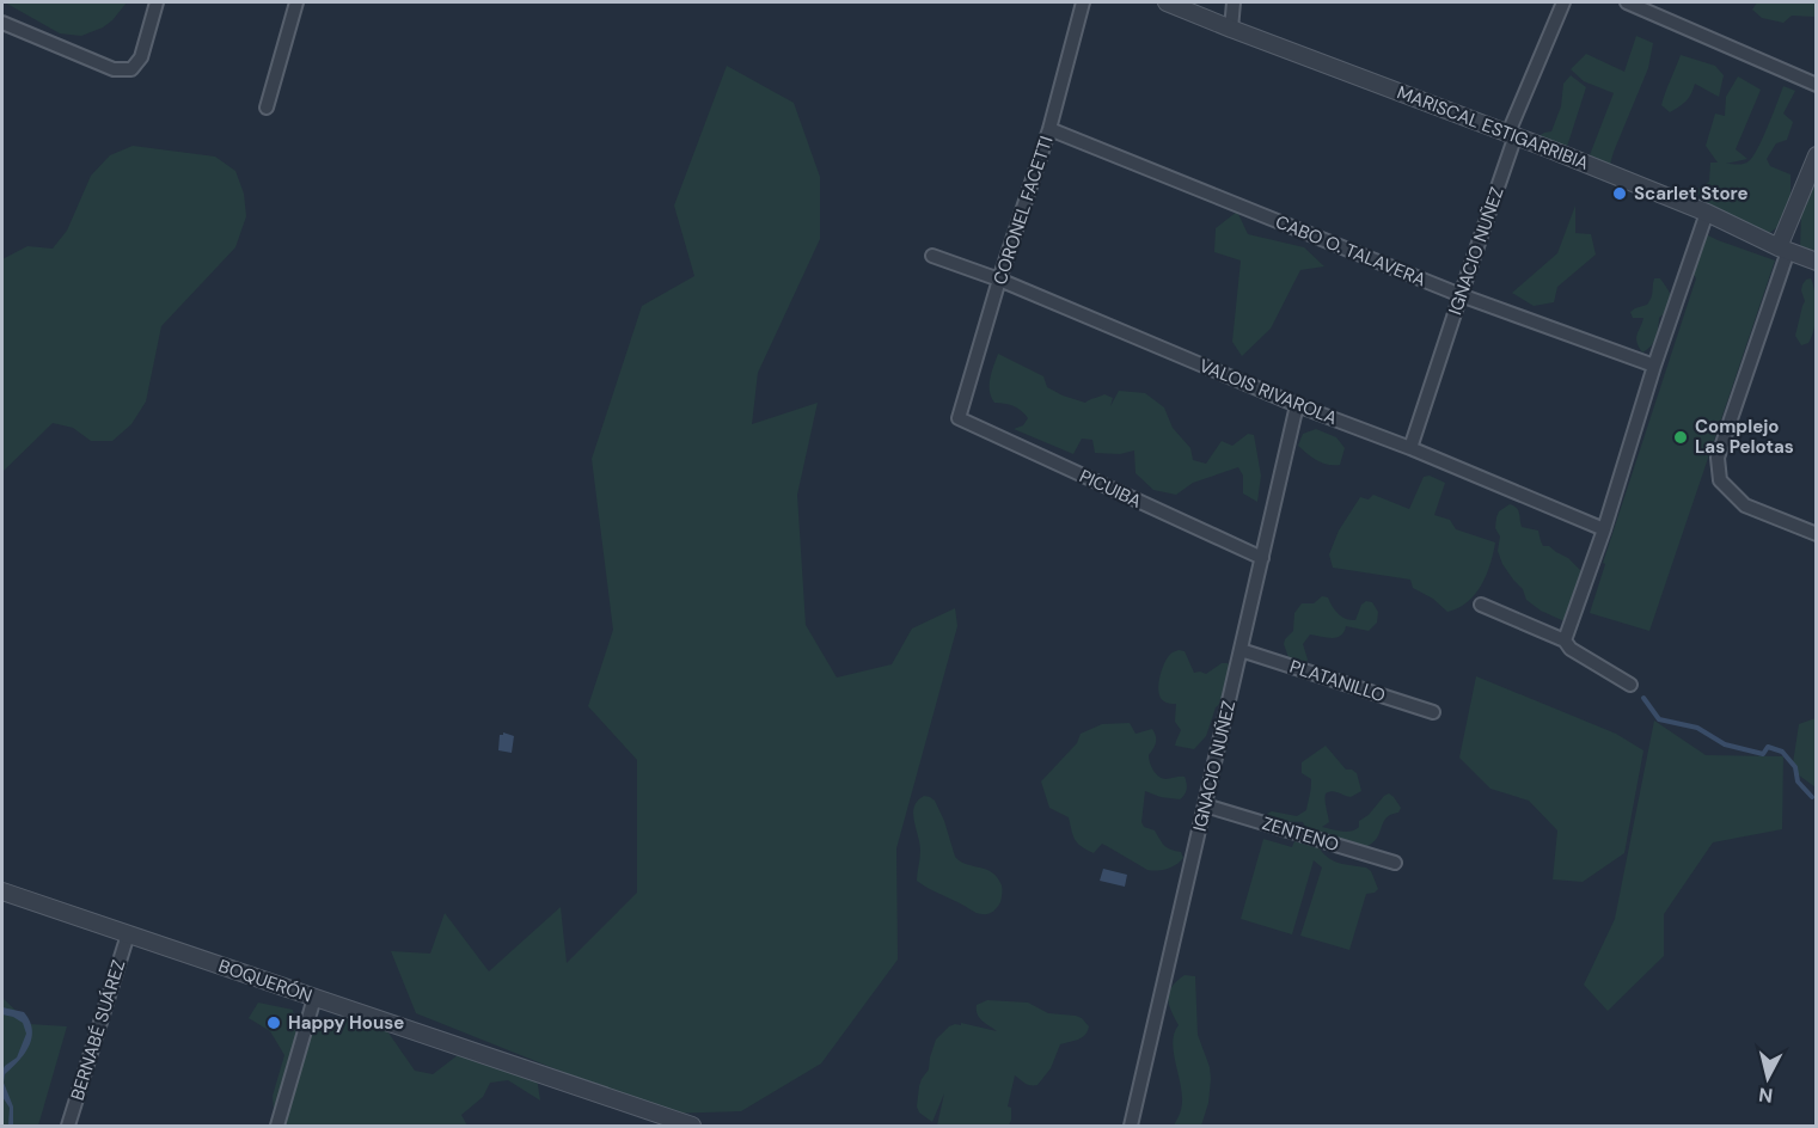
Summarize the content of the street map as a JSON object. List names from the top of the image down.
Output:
{
  "streets": {
    "street": [
      "MARISCAL ESTIGARRIBIA",
      "CORONEL FACETTI",
      "CABO O. TALAVERA",
      "IGNACIO NUÑEZ",
      "VALOIS RIVAROLA",
      "PICUIBA",
      "PLATANILLO",
      "ZENTENO",
      "BOQUERÓN",
      "BERNABÉ SUÁREZ"
    ]
  },
  "crossings": [
    ["MARISCAL ESTIGARRIBIA", "IGNACIO NUÑEZ"],
    ["CORONEL FACETTI", "CABO O. TALAVERA"],
    ["CORONEL FACETTI", "VALOIS RIVAROLA"],
    ["CORONEL FACETTI", "PICUIBA"],
    ["CABO O. TALAVERA", "IGNACIO NUÑEZ"],
    ["IGNACIO NUÑEZ", "VALOIS RIVAROLA"],
    ["IGNACIO NUÑEZ", "PICUIBA"],
    ["IGNACIO NUÑEZ", "PLATANILLO"],
    ["IGNACIO NUÑEZ", "ZENTENO"],
    ["BOQUERÓN", "BERNABÉ SUÁREZ"]
  ],
  "places": ["Scarlet Store", "Complejo Las Pelotas", "Happy House"],
  "north": "bottom"
}
